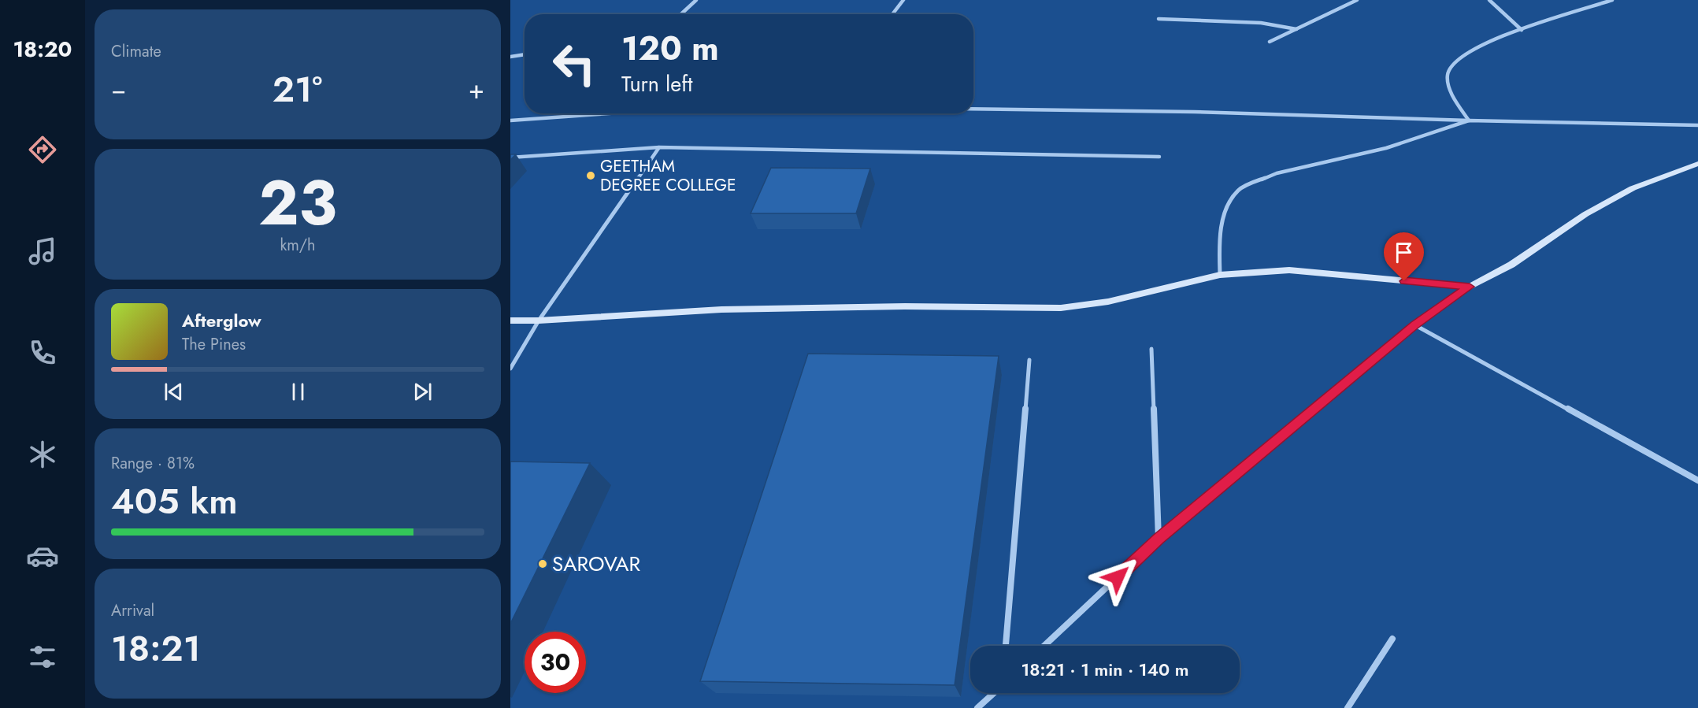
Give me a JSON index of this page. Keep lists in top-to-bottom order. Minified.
{"places":["GEETHAM DEGREE COLLEGE","SAROVAR"],"page":{"tabs":"18:20","tile":["Climate",["23","km/h"],["Range · 81%","405 km"],["Arrival","18:21"]],"turn":["120 m","Turn left"],"heat":["−","21°","+"],"song":["Afterglow","The Pines"],"limit":"30","trip":"18:21 · 1 min · 140 m"}}
